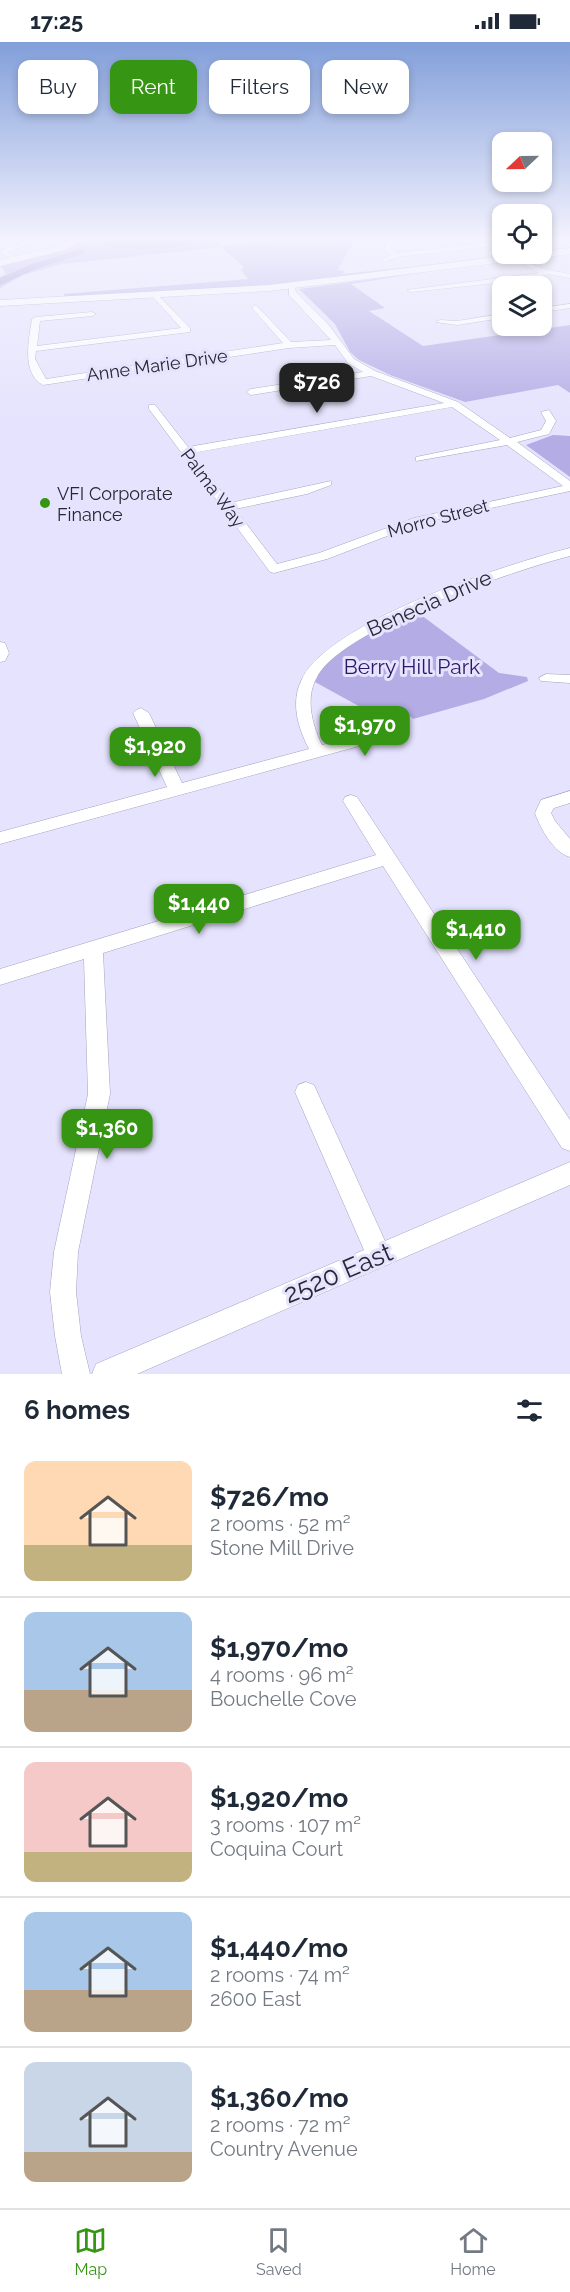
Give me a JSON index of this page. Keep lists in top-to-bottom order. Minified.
{"streets":{"street":["Anne Marie Drive","Palma Way","Morro Street","Benecia Drive","2520 East"]},"crossings":[["Palma Way","Morro Street"]],"parks":["Berry Hill Park"],"places":["VFI Corporate Finance"],"north":"left","page":{"status":"17:25","chip":["Buy","Rent","Filters","New"],"price":["$726","$1,970","$1,920","$1,440","$1,410","$1,360"],"heading":"6 homes","list":[{"name":"$726/mo","note":"2 rooms · 52 m² · Stone Mill Drive"},{"name":"$1,970/mo","note":"4 rooms · 96 m² · Bouchelle Cove"},{"name":"$1,920/mo","note":"3 rooms · 107 m² · Coquina Court"},{"name":"$1,440/mo","note":"2 rooms · 74 m² · 2600 East"},{"name":"$1,360/mo","note":"2 rooms · 72 m² · Country Avenue"}],"tabs":["Map","Saved","Home"]}}
